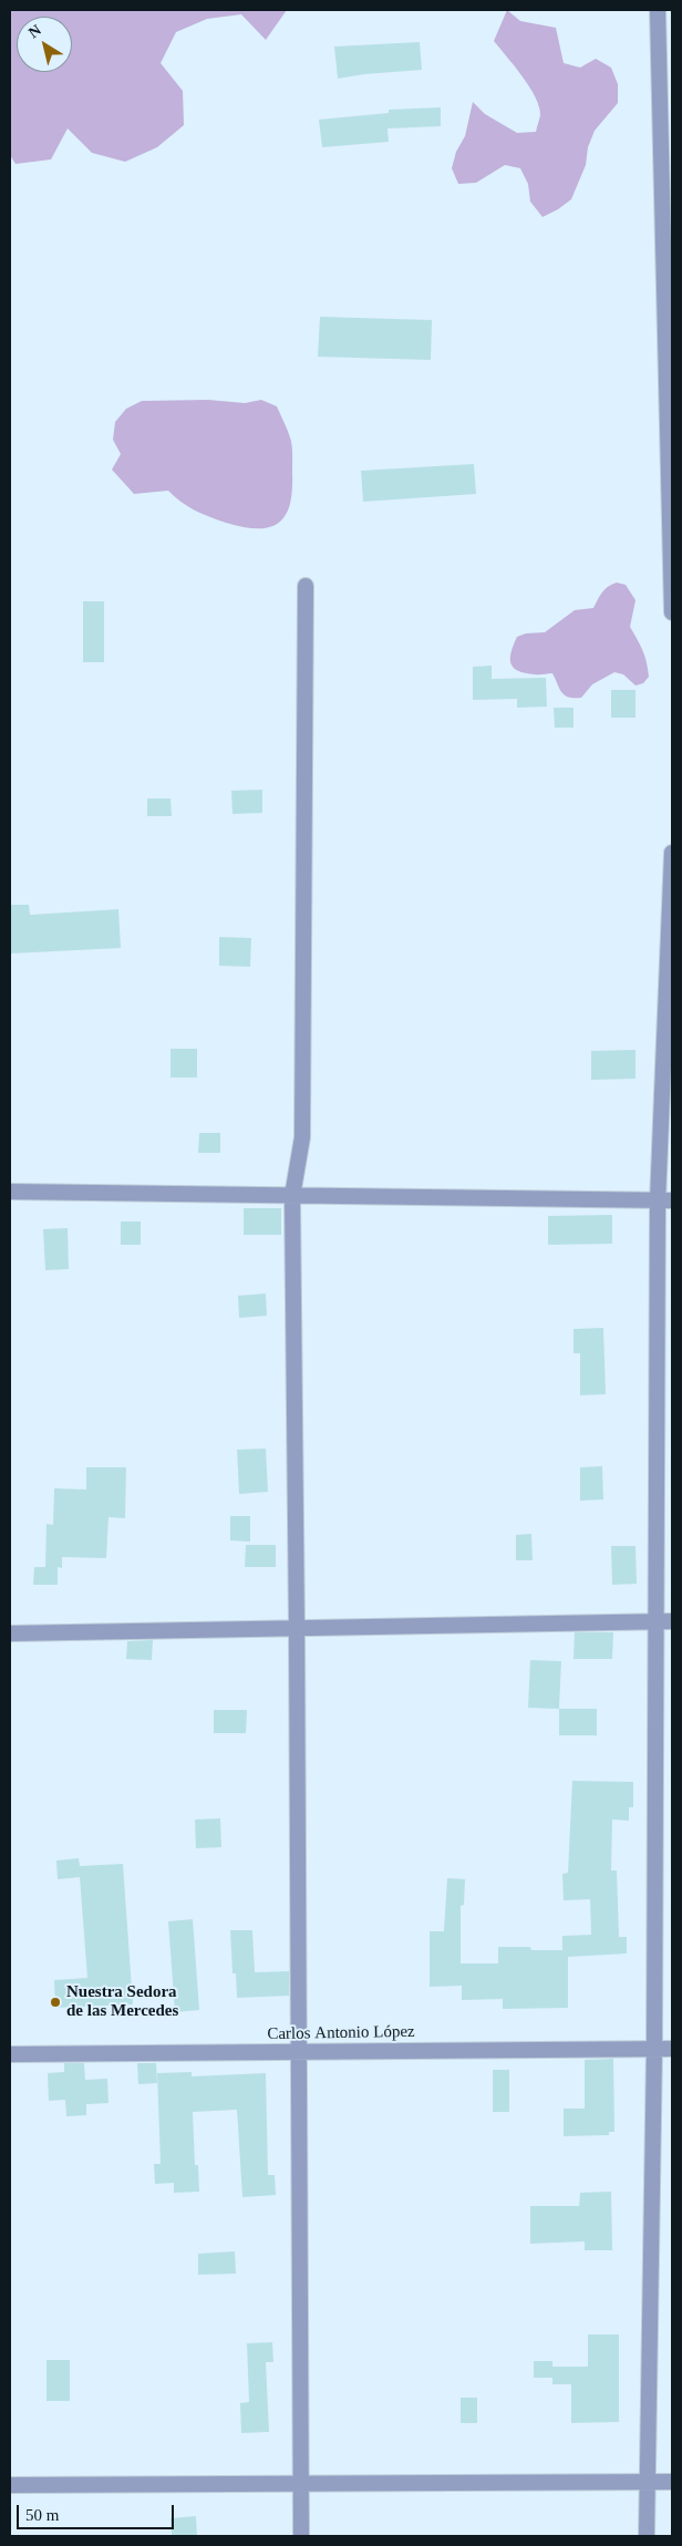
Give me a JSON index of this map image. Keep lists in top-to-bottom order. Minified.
{"streets":{"street":["Carlos Antonio López"]},"places":["Nuestra Sedora de las Mercedes"],"scale_bar":"50 m","north":"top left"}
